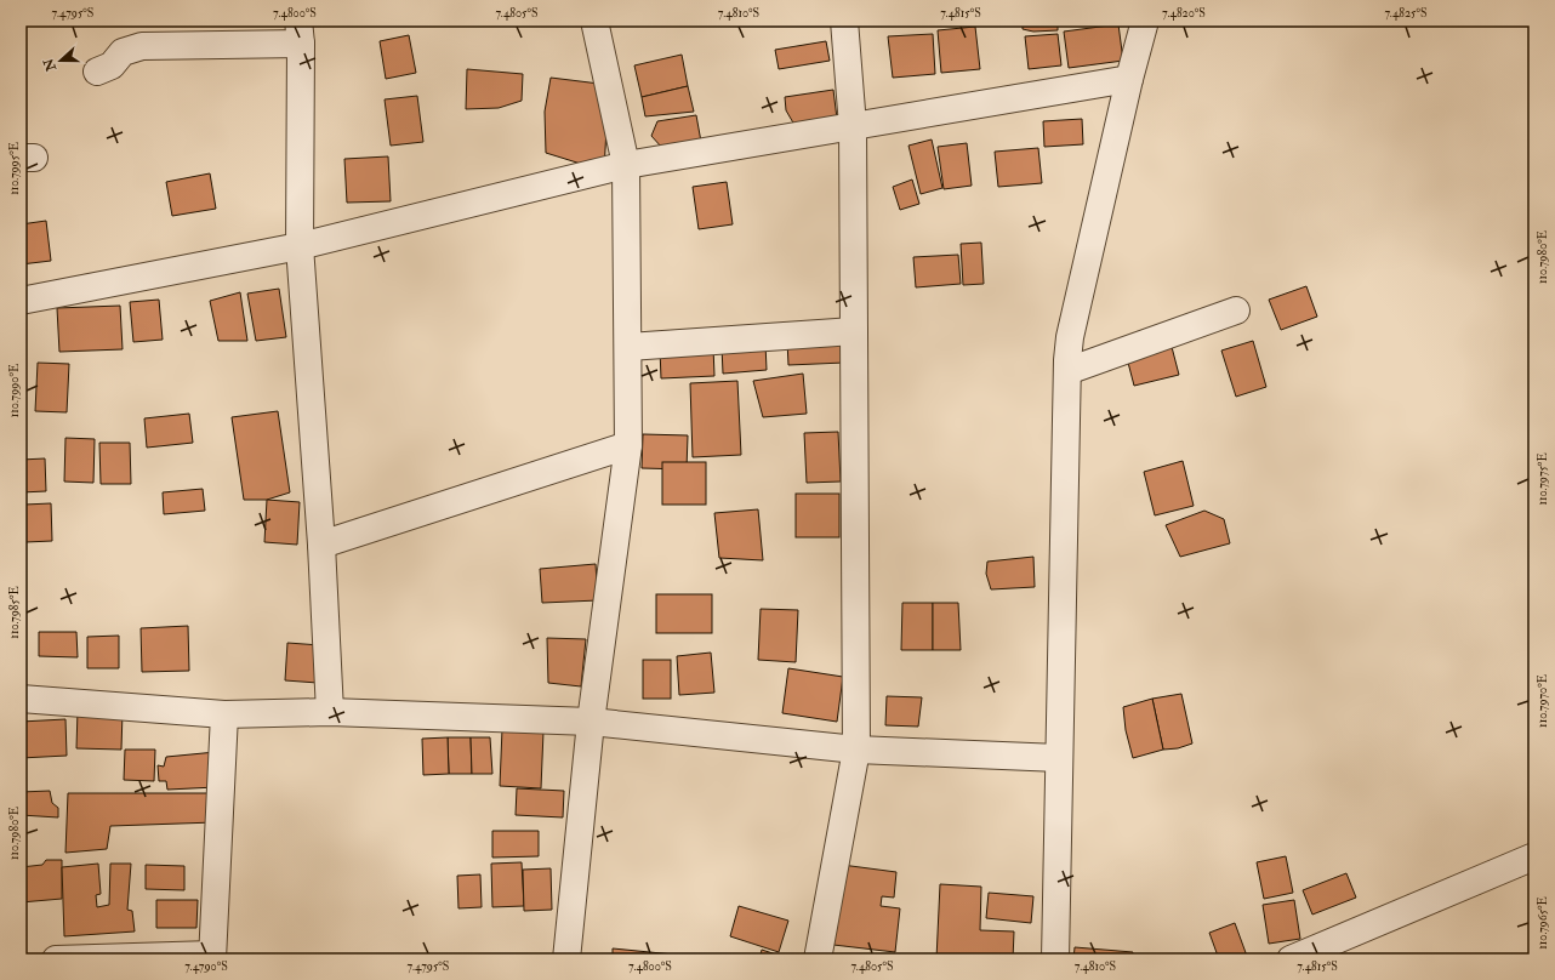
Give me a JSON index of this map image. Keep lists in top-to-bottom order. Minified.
{"north":"left","coordinates":["7.4795°S","7.4800°S","7.4805°S","7.4810°S","7.4815°S","7.4820°S","7.4825°S","110.7995°E","110.7980°E","110.7990°E","110.7975°E","110.7985°E","110.7970°E","110.7965°E","7.4790°S"]}
